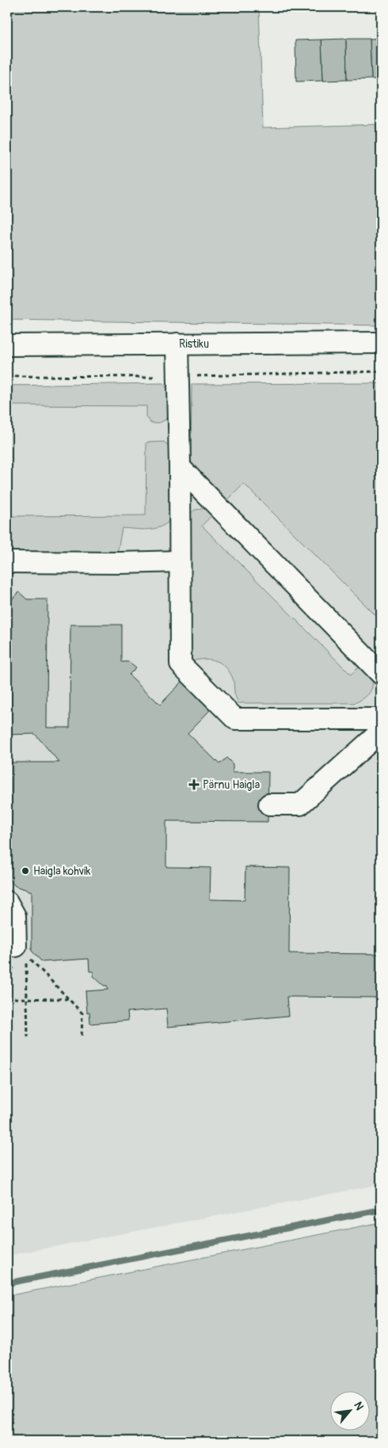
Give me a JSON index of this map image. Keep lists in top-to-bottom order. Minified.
{"streets":{"street":["Ristiku"]},"places":{"health":["Pärnu Haigla"],"other":["Haigla kohvik"]},"north":"top right"}
